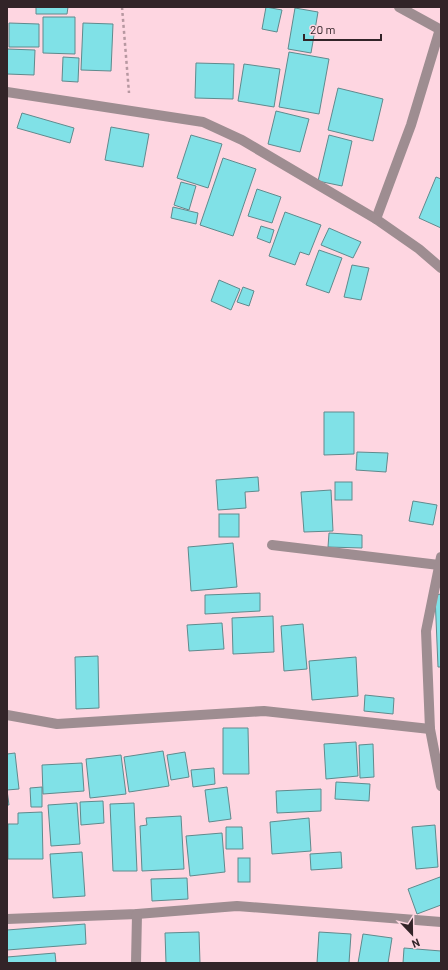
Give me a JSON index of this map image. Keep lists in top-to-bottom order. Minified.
{"scale_bar":"20 m","north":"bottom"}
